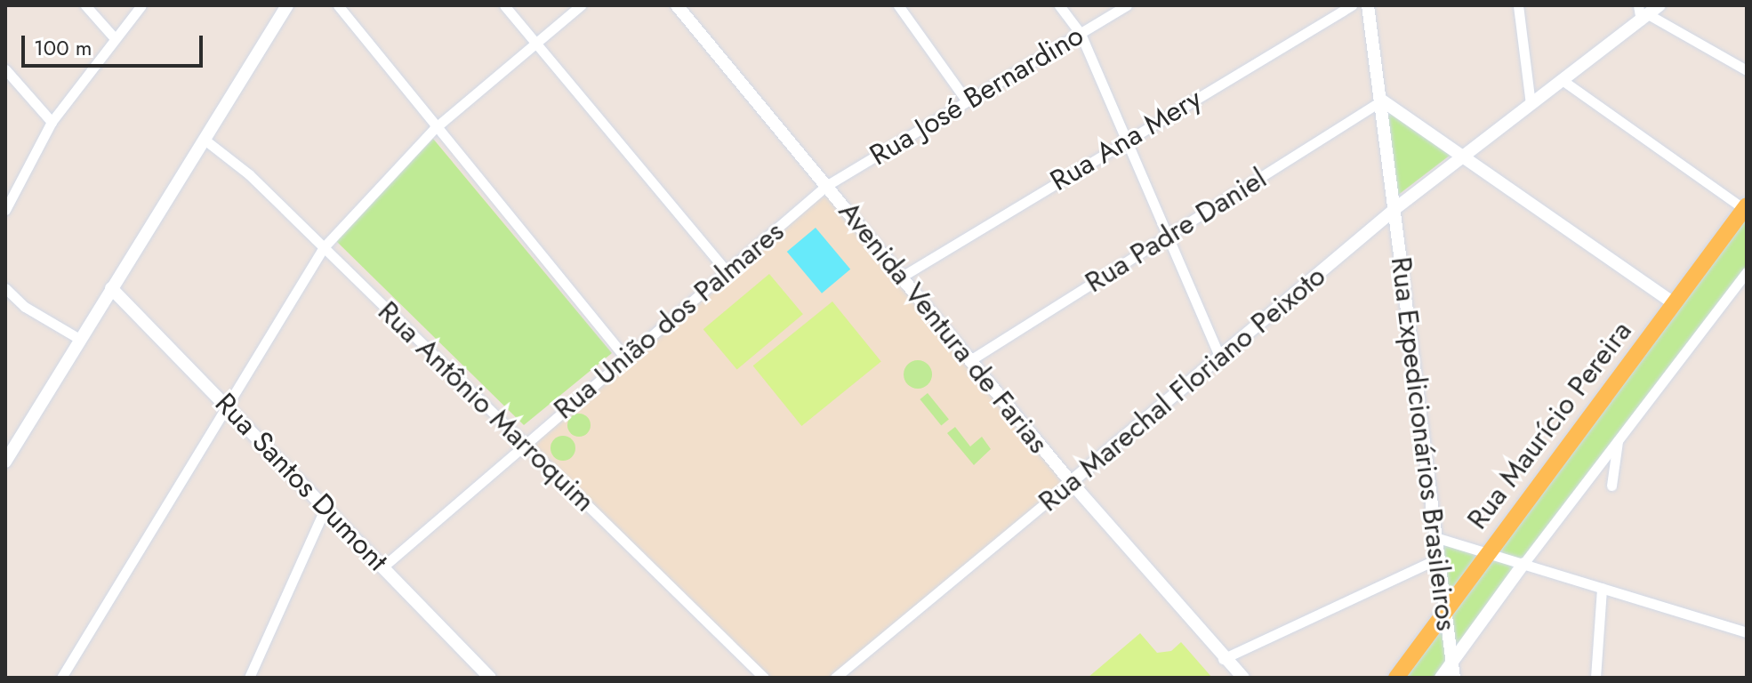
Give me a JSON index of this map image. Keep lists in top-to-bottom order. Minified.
{"streets":{"main road":["Rua Maurício Pereira"],"street":["Rua José Bernardino","Rua Ana Mery","Rua Padre Daniel","Rua União dos Palmares","Avenida Ventura de Farias","Rua Marechal Floriano Peixoto","Rua Antônio Marroquim","Rua Expedicionários Brasileiros","Rua Santos Dumont"]},"crossings":[["Rua José Bernardino","Rua União dos Palmares"],["Rua José Bernardino","Avenida Ventura de Farias"],["Rua Ana Mery","Avenida Ventura de Farias"],["Rua Padre Daniel","Avenida Ventura de Farias"],["Rua Padre Daniel","Rua Expedicionários Brasileiros"],["Rua União dos Palmares","Avenida Ventura de Farias"],["Rua União dos Palmares","Rua Antônio Marroquim"],["Rua União dos Palmares","Rua Santos Dumont"],["Avenida Ventura de Farias","Rua Marechal Floriano Peixoto"],["Rua Marechal Floriano Peixoto","Rua Expedicionários Brasileiros"],["Rua Maurício Pereira","Rua Expedicionários Brasileiros"]],"scale_bar":"100 m"}
